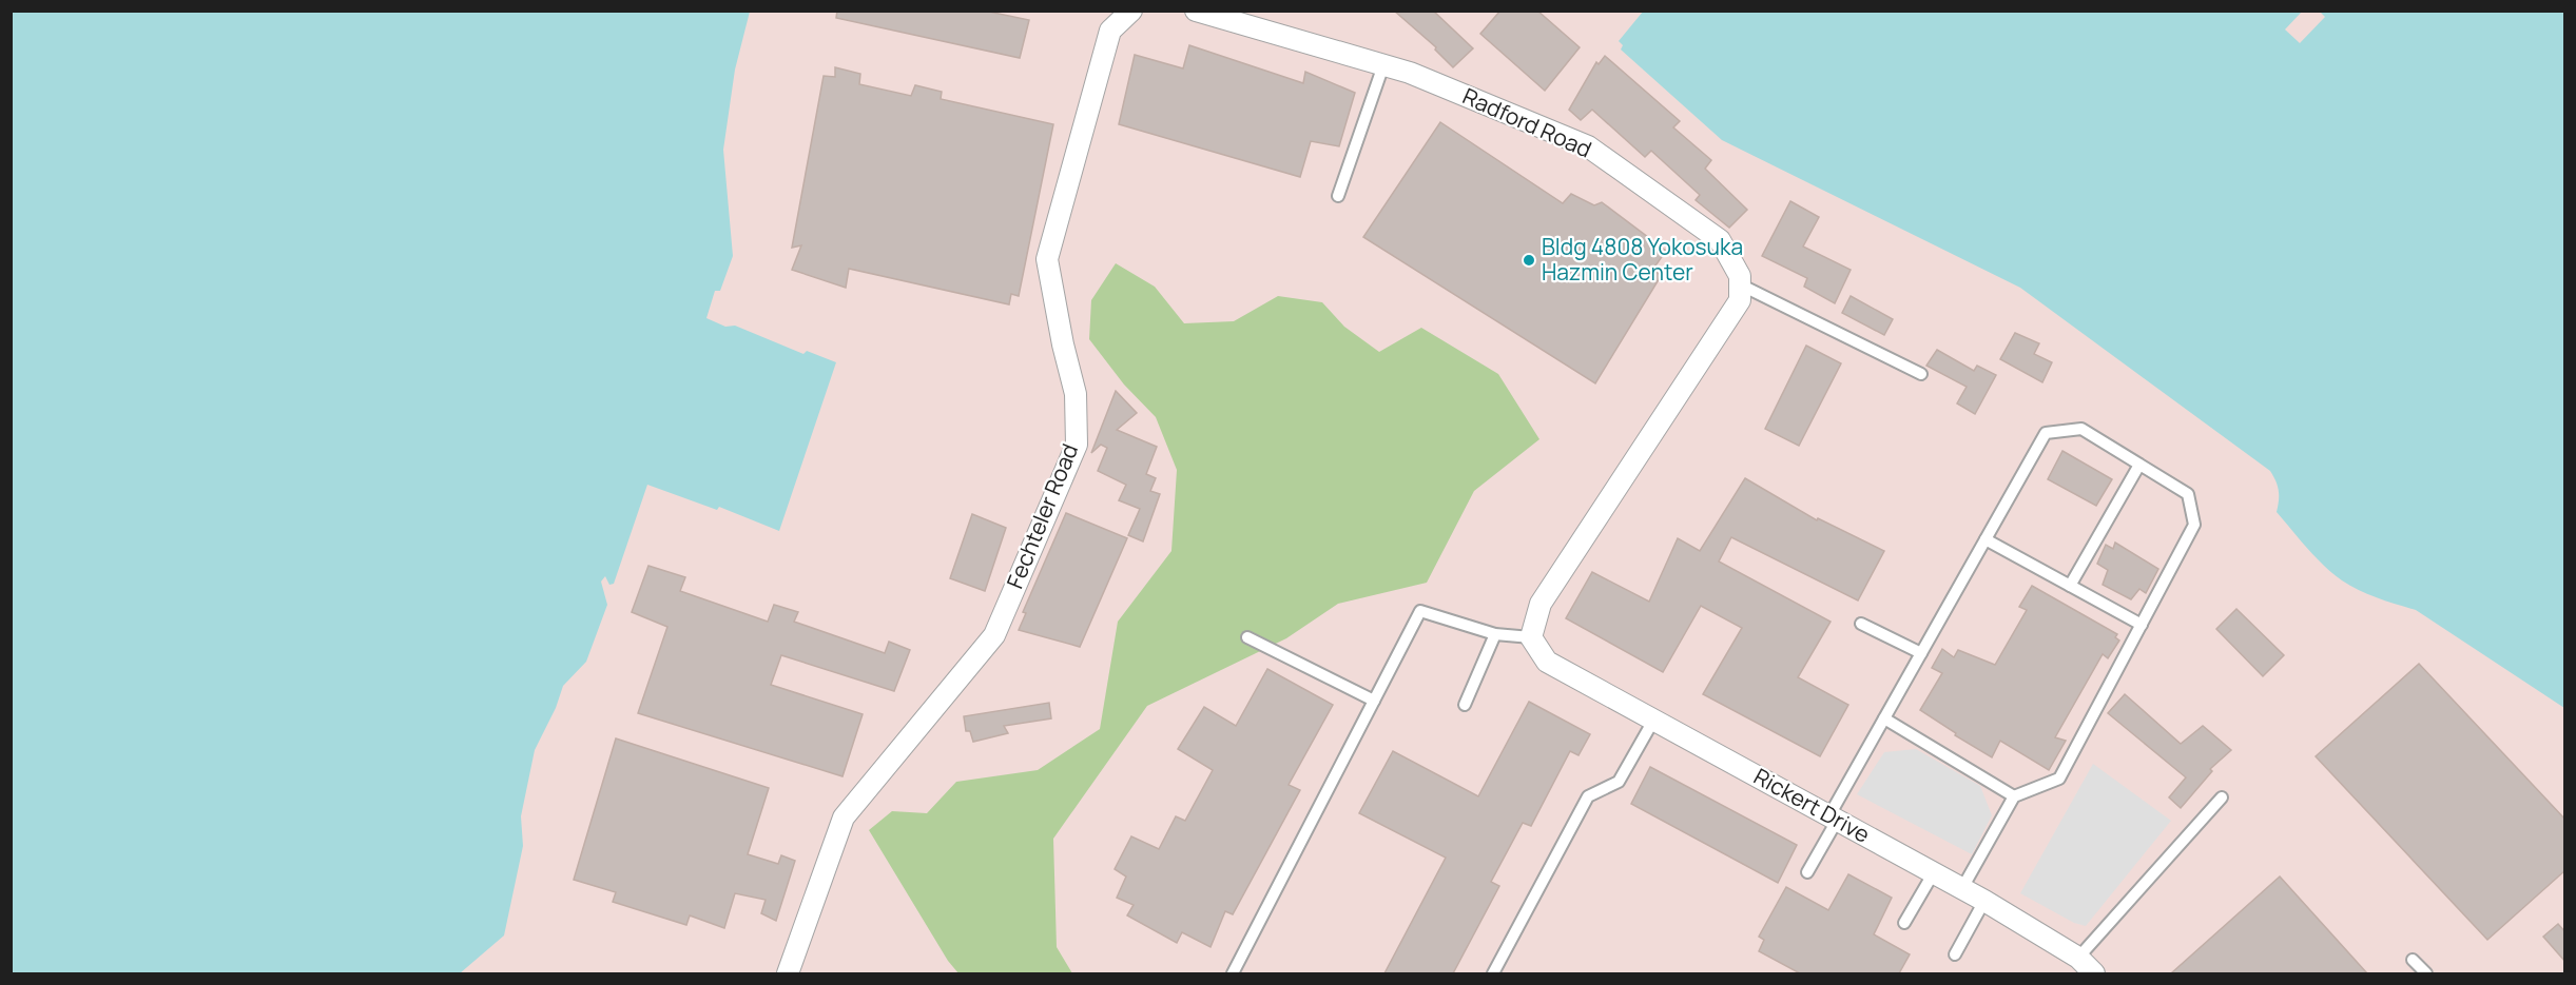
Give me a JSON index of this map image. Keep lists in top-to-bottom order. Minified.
{"streets":{"street":["Radford Road","Fechteler Road","Rickert Drive"]},"places":["Bldg 4808 Yokosuka Hazmin Center"]}
